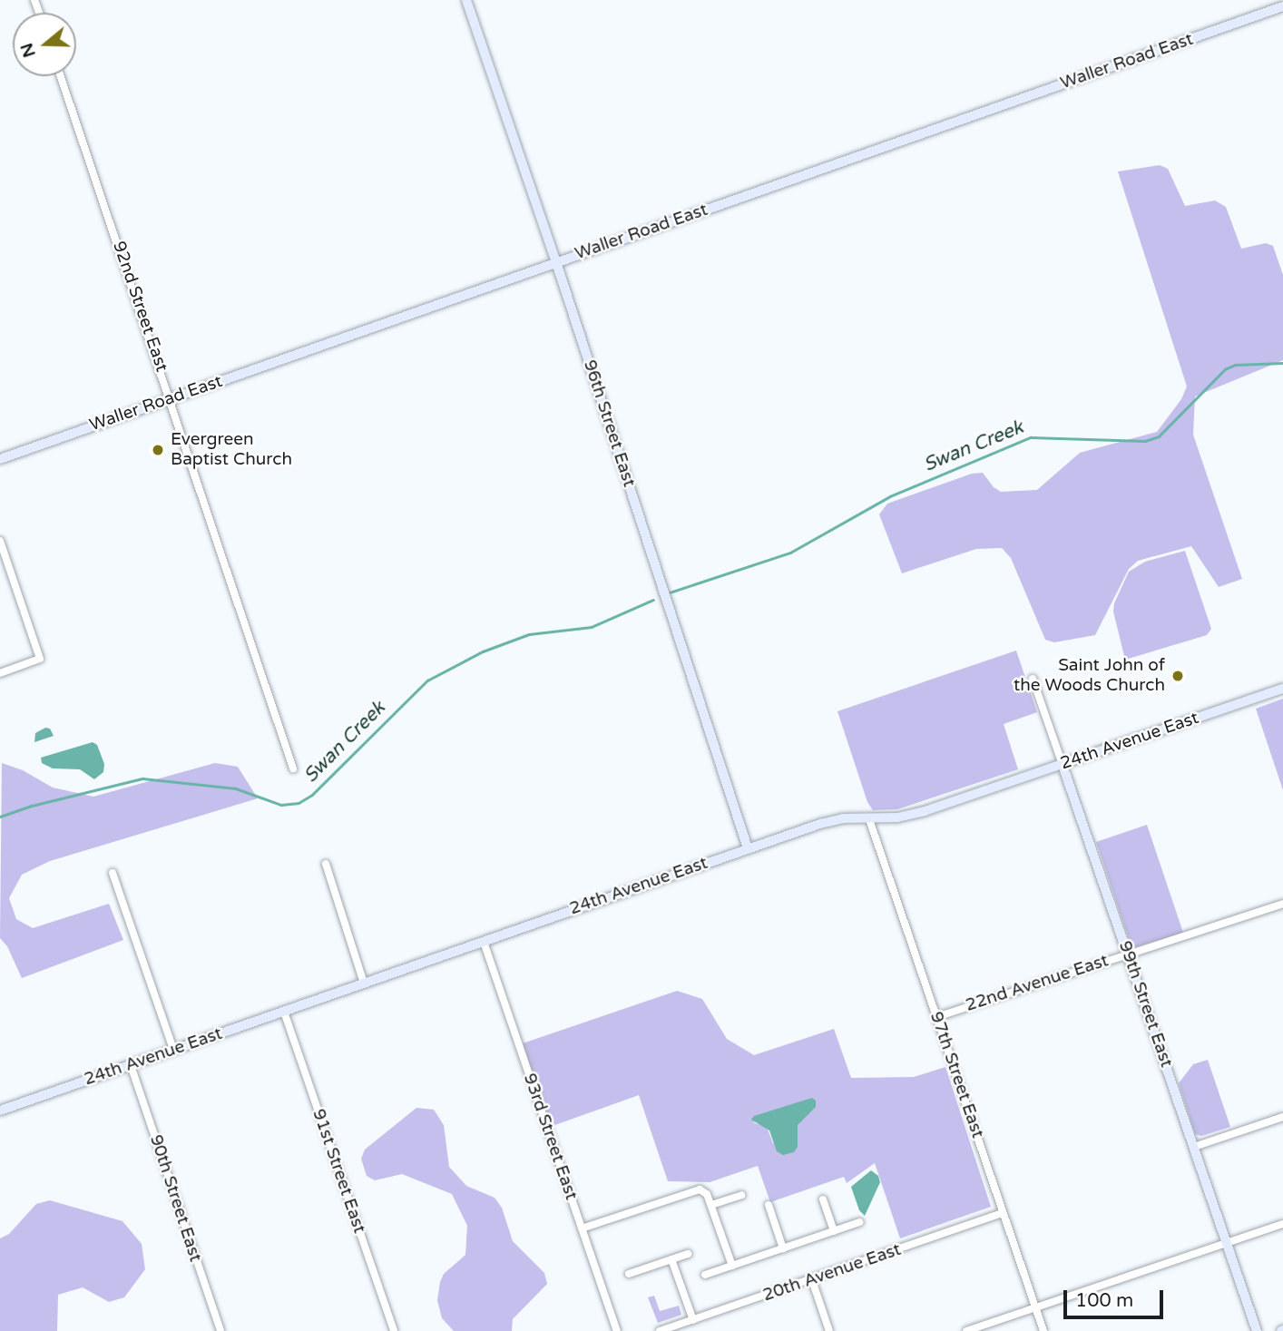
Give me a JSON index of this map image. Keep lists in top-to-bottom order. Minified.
{"streets":{"street":["Waller Road East","92nd Street East","96th Street East","24th Avenue East","22nd Avenue East","99th Street East","97th Street East","93rd Street East","91st Street East","90th Street East","20th Avenue East"]},"crossings":[["Waller Road East","92nd Street East"],["Waller Road East","96th Street East"],["96th Street East","24th Avenue East"],["24th Avenue East","99th Street East"],["24th Avenue East","97th Street East"],["24th Avenue East","93rd Street East"],["24th Avenue East","91st Street East"],["24th Avenue East","90th Street East"],["22nd Avenue East","99th Street East"],["22nd Avenue East","97th Street East"],["97th Street East","20th Avenue East"]],"water":["Swan Creek"],"places":["Evergreen Baptist Church","Saint John of the Woods Church"],"scale_bar":"100 m","north":"left"}
